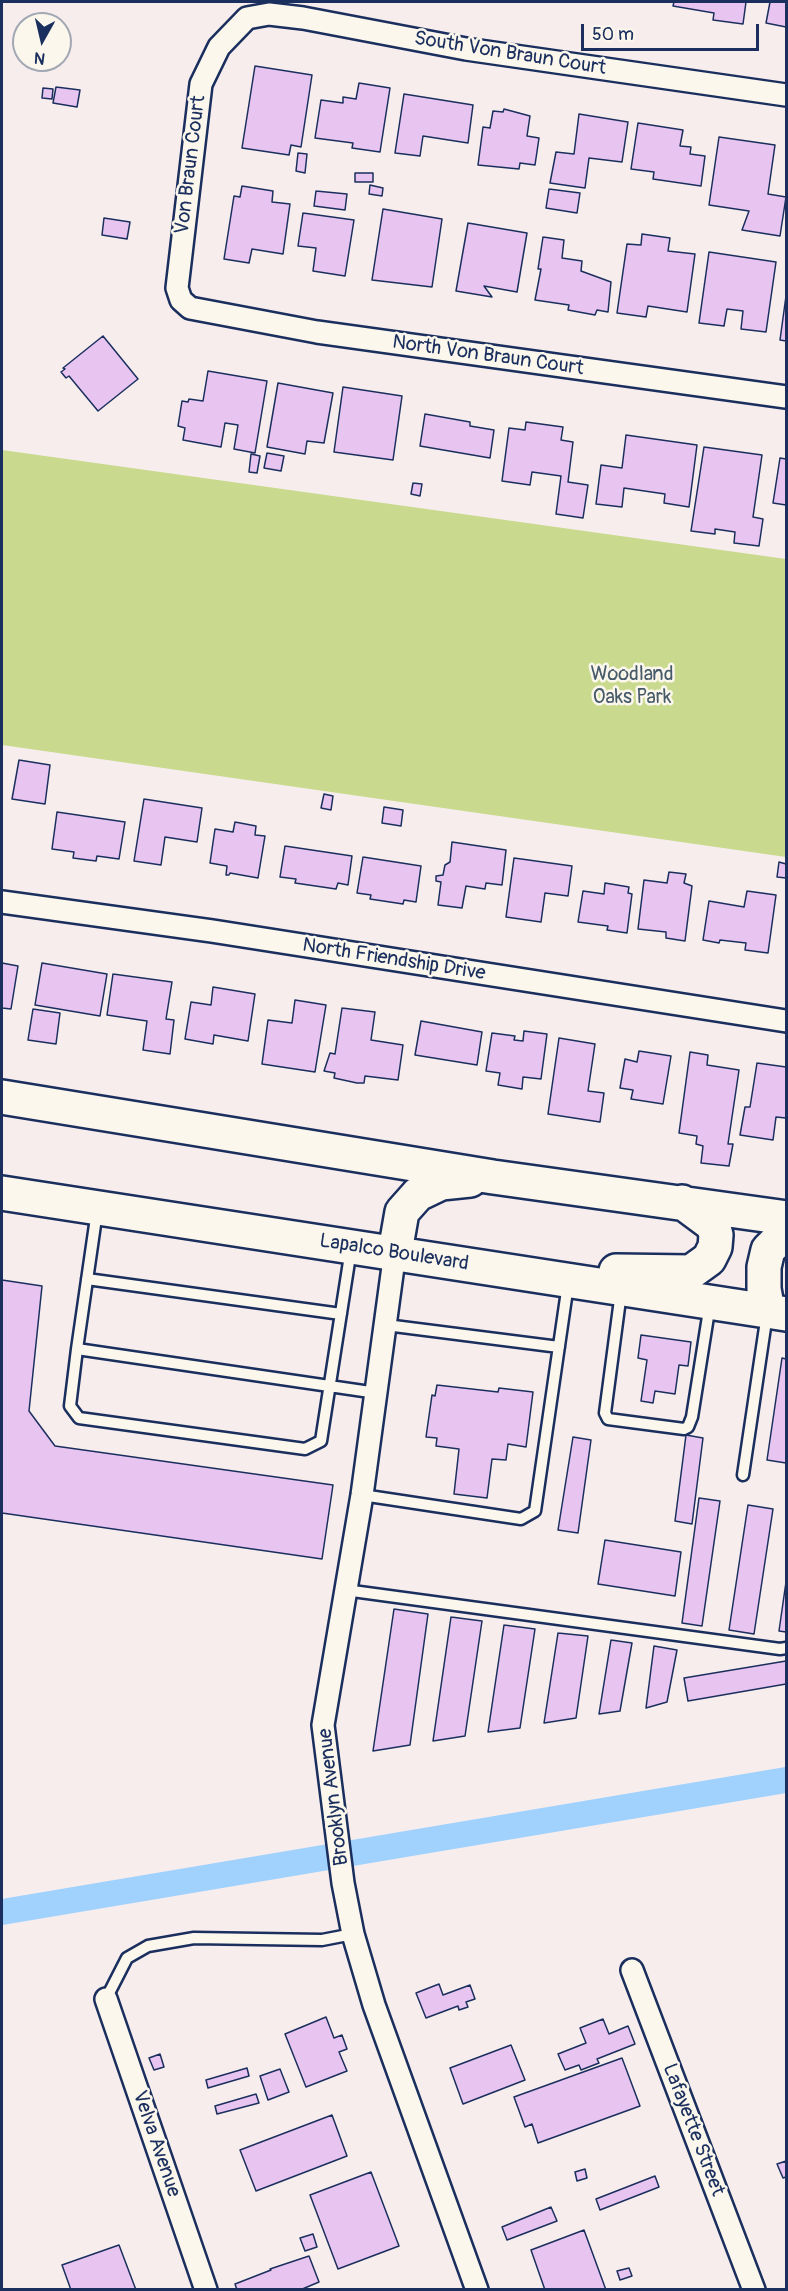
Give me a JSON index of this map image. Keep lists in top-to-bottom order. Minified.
{"streets":{"main road":["Lapalco Boulevard"],"street":["South Von Braun Court","Von Braun Court","North Von Braun Court","North Friendship Drive","Brooklyn Avenue","Lafayette Street","Velva Avenue"]},"crossings":[["South Von Braun Court","Von Braun Court"],["Von Braun Court","North Von Braun Court"],["Lapalco Boulevard","Brooklyn Avenue"]],"parks":["Woodland Oaks Park"],"scale_bar":"50 m","north":"bottom"}
